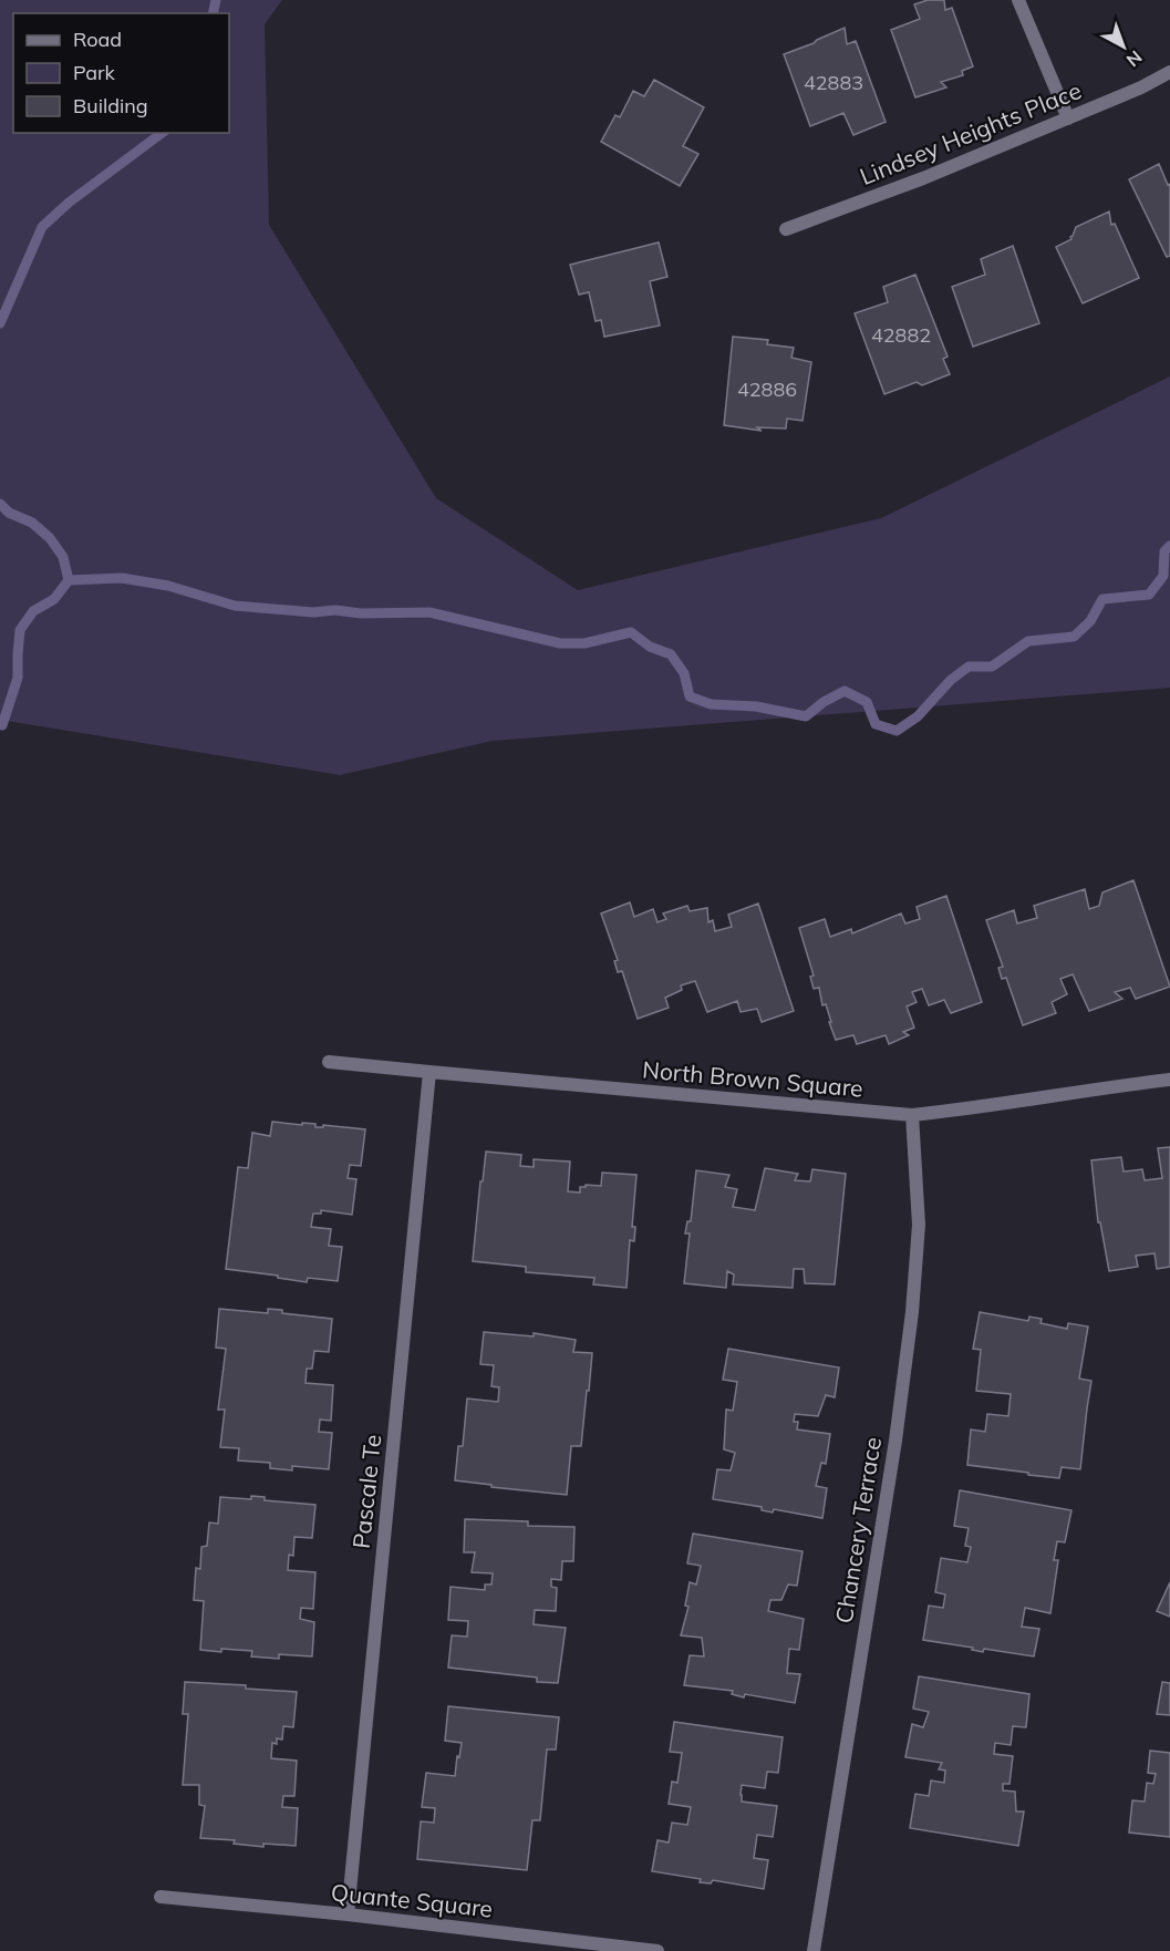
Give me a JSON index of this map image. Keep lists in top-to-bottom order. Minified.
{"streets":{"street":["Lindsey Heights Place","North Brown Square","Pascale Te","Chancery Terrace","Quante Square"]},"crossings":[["North Brown Square","Pascale Te"],["North Brown Square","Chancery Terrace"],["Pascale Te","Quante Square"]],"house_numbers":["42883","42882","42886"],"legend":["Road","Park","Building"],"north":"bottom right"}
